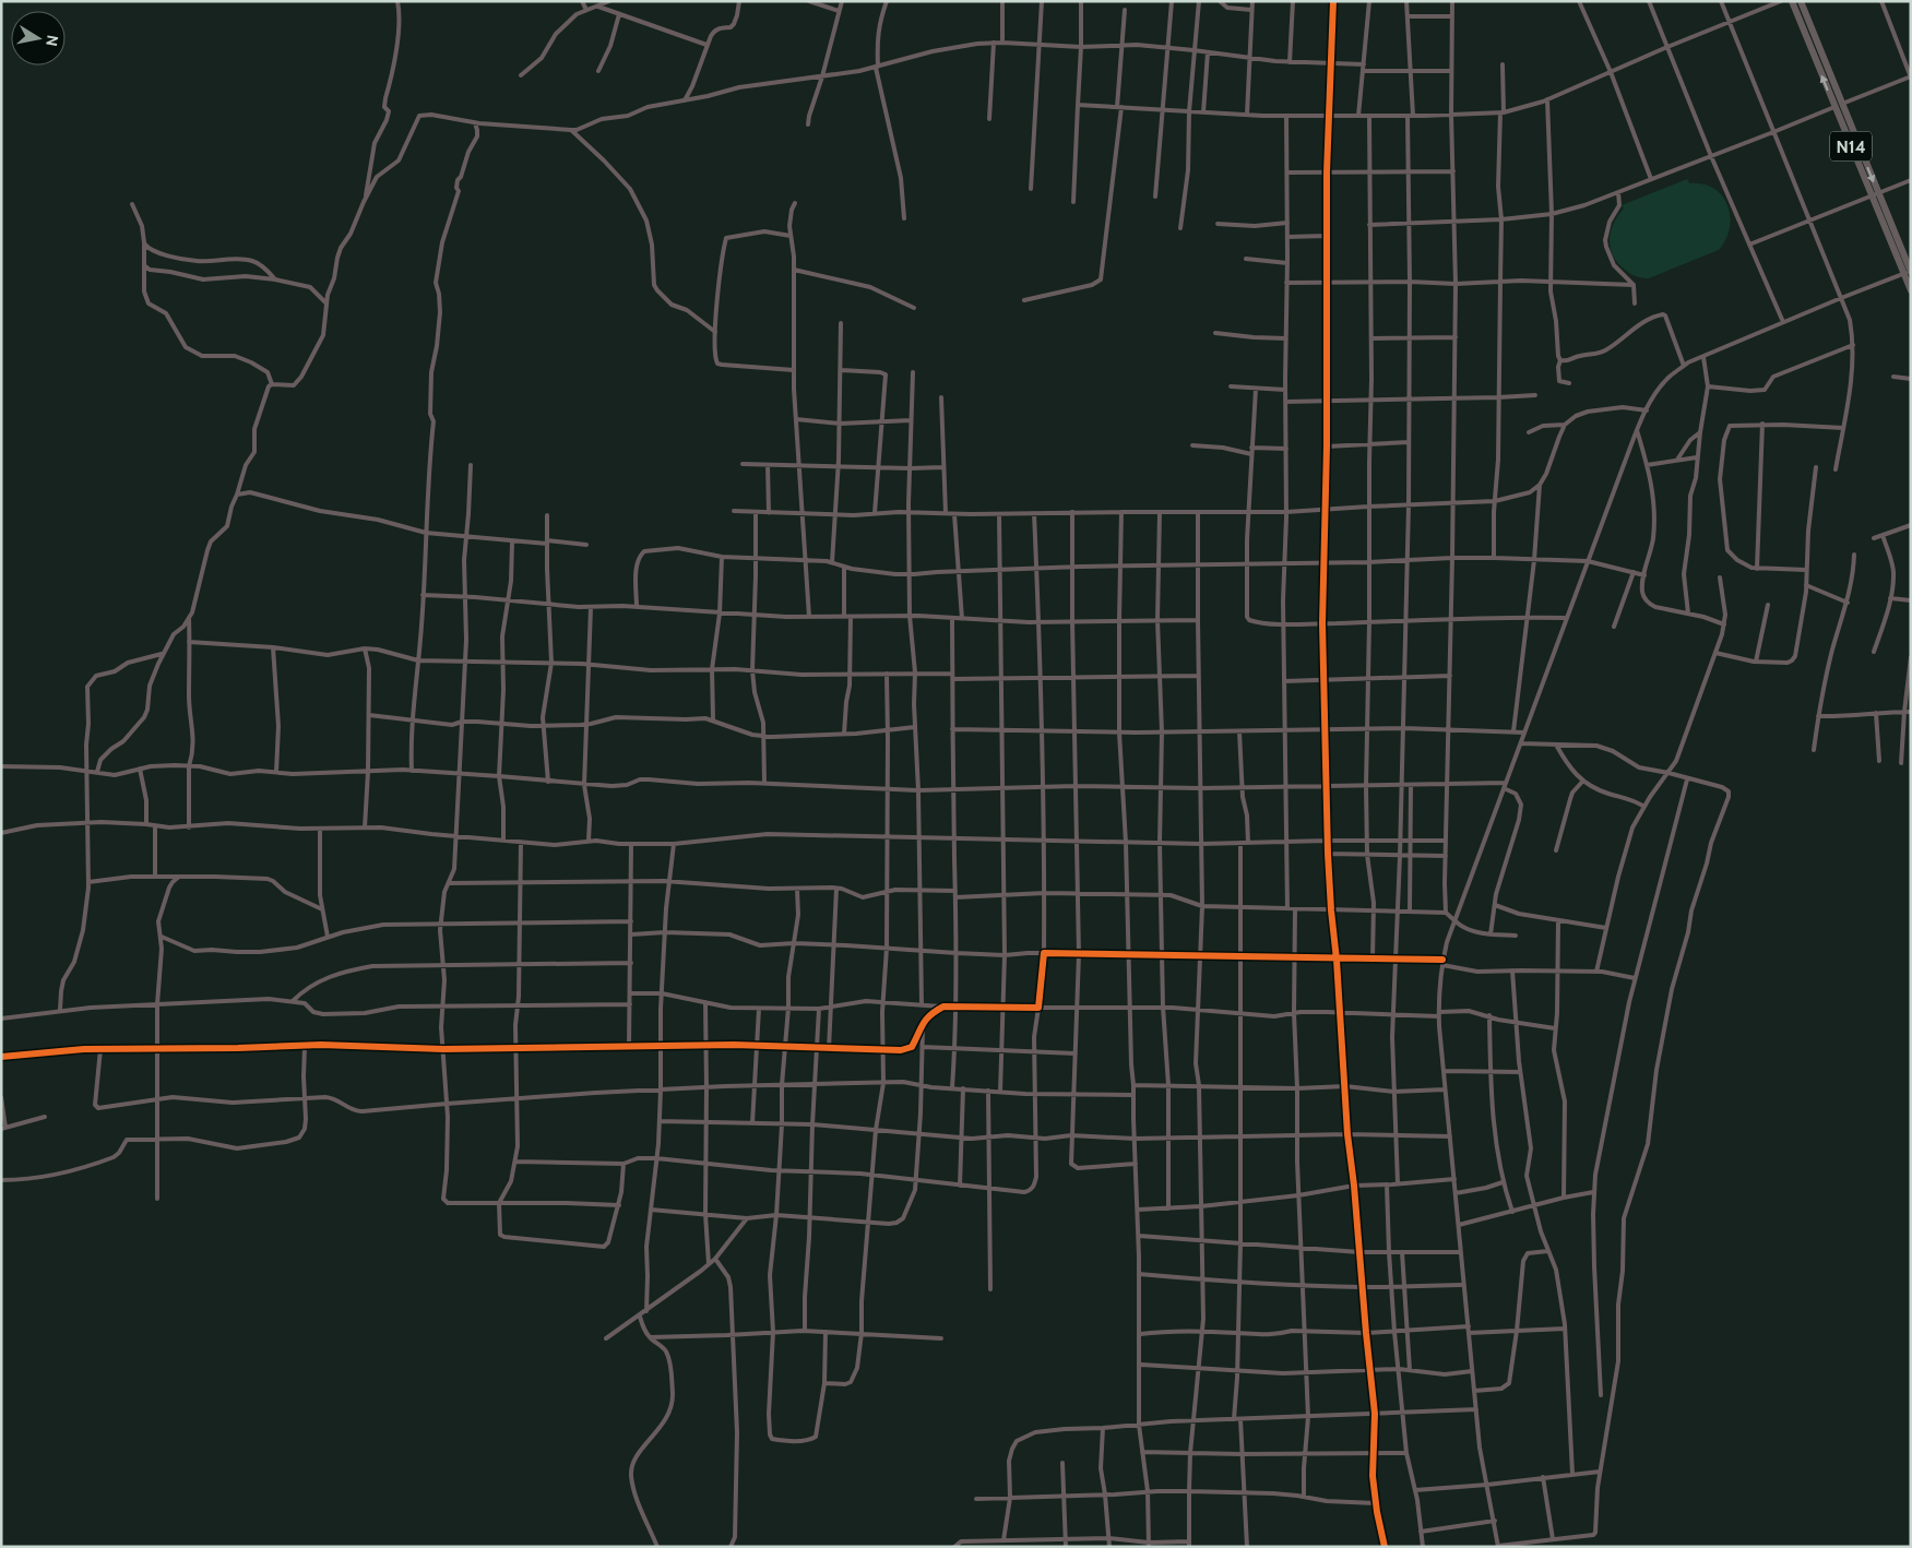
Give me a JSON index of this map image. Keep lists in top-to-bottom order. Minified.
{"streets":{"main road":["N14"]},"north":"right"}
